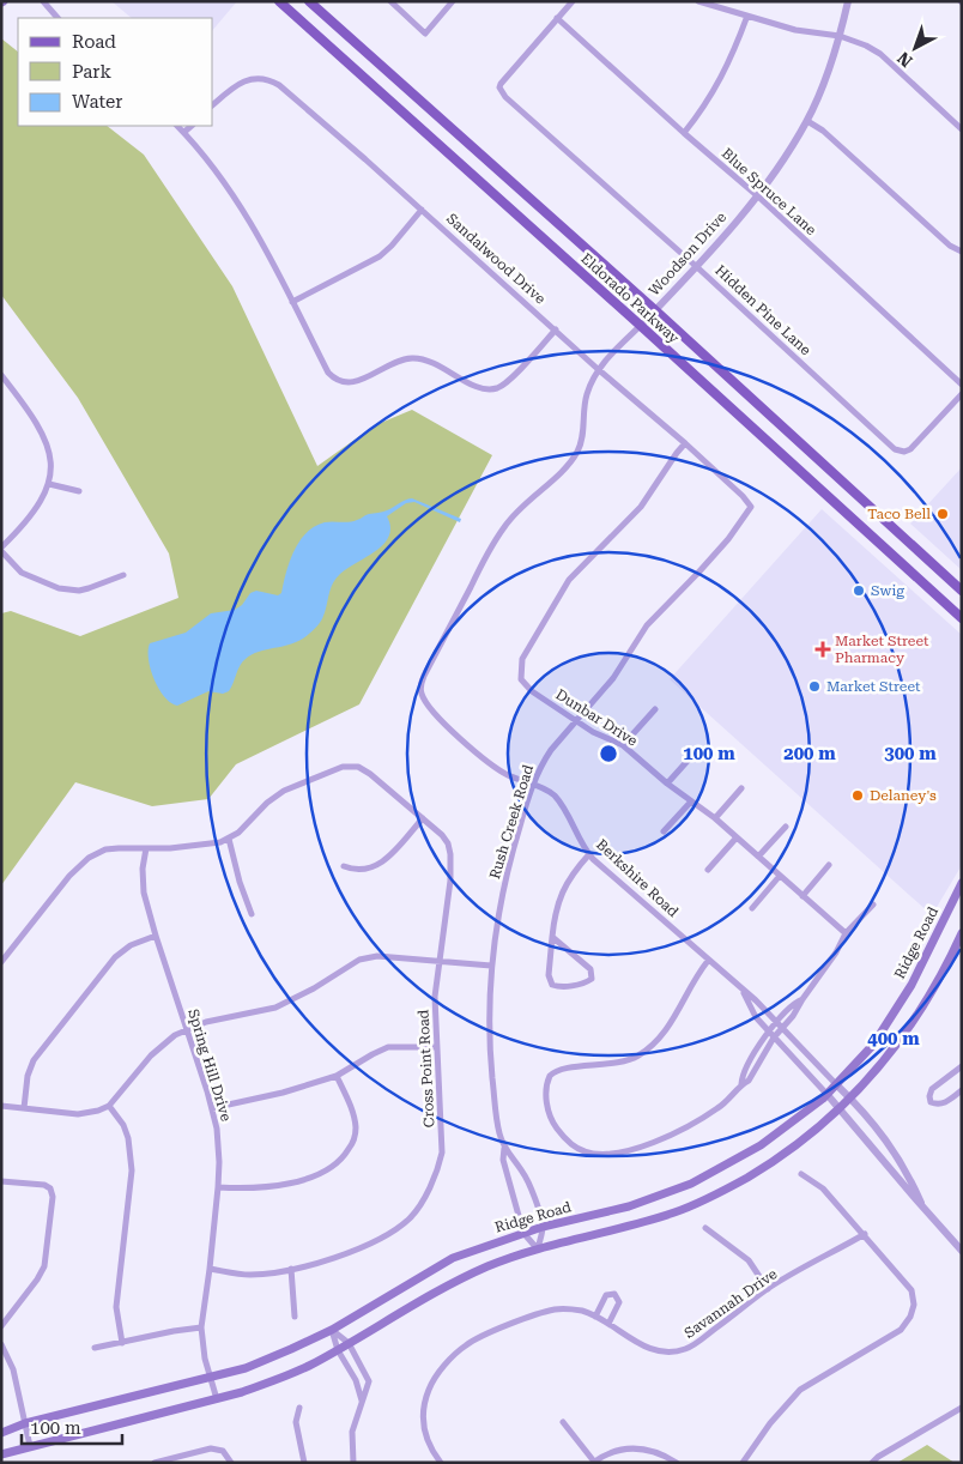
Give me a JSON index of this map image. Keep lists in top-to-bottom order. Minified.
{"streets":{"main road":["Eldorado Parkway","Ridge Road"],"street":["Blue Spruce Lane","Woodson Drive","Sandalwood Drive","Hidden Pine Lane","Dunbar Drive","Rush Creek Road","Berkshire Road","Spring Hill Drive","Cross Point Road","Savannah Drive"]},"crossings":[["Blue Spruce Lane","Woodson Drive"],["Blue Spruce Lane","Hidden Pine Lane"],["Woodson Drive","Sandalwood Drive"],["Woodson Drive","Eldorado Parkway"],["Woodson Drive","Hidden Pine Lane"],["Woodson Drive","Berkshire Road"],["Sandalwood Drive","Dunbar Drive"],["Sandalwood Drive","Rush Creek Road"],["Dunbar Drive","Rush Creek Road"],["Rush Creek Road","Berkshire Road"],["Rush Creek Road","Ridge Road"],["Berkshire Road","Ridge Road"],["Ridge Road","Spring Hill Drive"],["Spring Hill Drive","Cross Point Road"]],"places":{"other":["Taco Bell","Swig","Market Street","Delaney's"],"health":["Market Street Pharmacy"]},"legend":["Road","Park","Water"],"scale_bar":"100 m","north":"bottom left","rings":["100 m","200 m","300 m","400 m"]}
